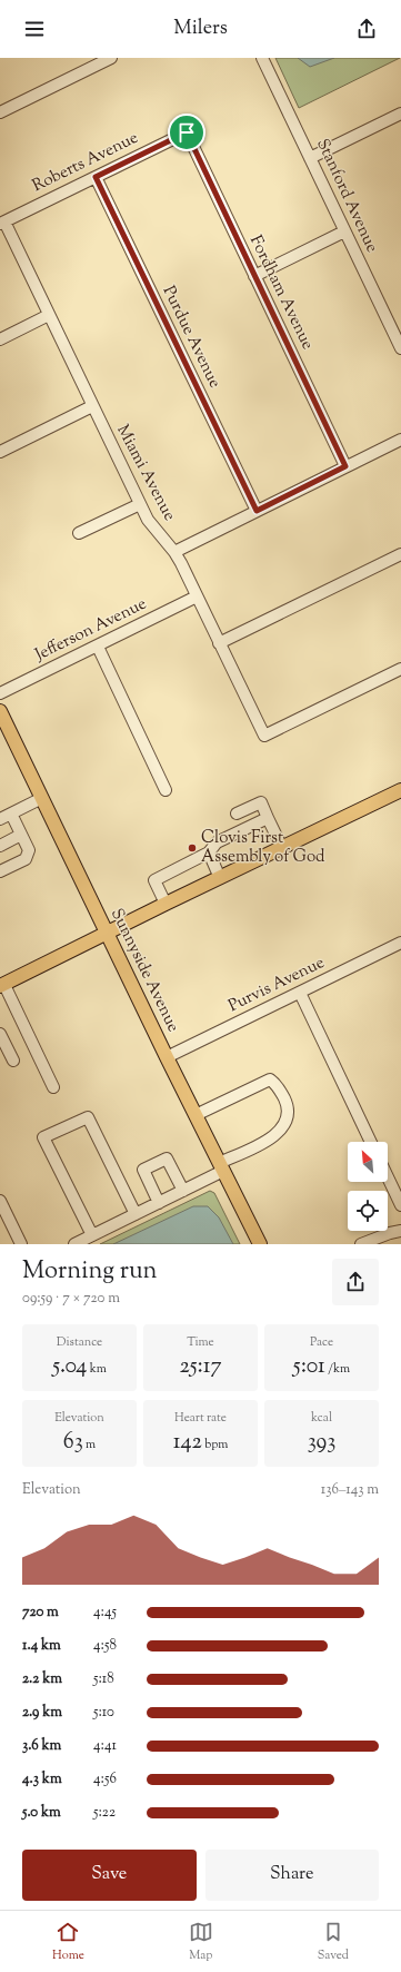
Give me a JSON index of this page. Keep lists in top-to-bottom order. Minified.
{"streets":{"main road":["Sunnyside Avenue"],"street":["Roberts Avenue","Stanford Avenue","Fordham Avenue","Purdue Avenue","Miami Avenue","Jefferson Avenue","Purvis Avenue"]},"crossings":[["Roberts Avenue","Fordham Avenue"],["Roberts Avenue","Purdue Avenue"],["Roberts Avenue","Miami Avenue"],["Miami Avenue","Jefferson Avenue"],["Sunnyside Avenue","Purvis Avenue"]],"places":["Clovis First Assembly of God"],"north":"top left","page":{"header":"Milers","heading":["Morning run","09:59 · 7 × 720 m"],"stats":[["Distance","5.04 km"],["Time","25:17"],["Pace","5:01 /km"],["Elevation","63 m"],["Heart rate","142 bpm"],["kcal","393"]],"chart":["Elevation","136–143 m"],"list":[{"name":"720 m","note":"4:45"},{"name":"1.4 km","note":"4:58"},{"name":"2.2 km","note":"5:18"},{"name":"2.9 km","note":"5:10"},{"name":"3.6 km","note":"4:41"},{"name":"4.3 km","note":"4:56"},{"name":"5.0 km","note":"5:22"}],"buttons":["Save","Share"],"tabs":["Home","Map","Saved"]}}
